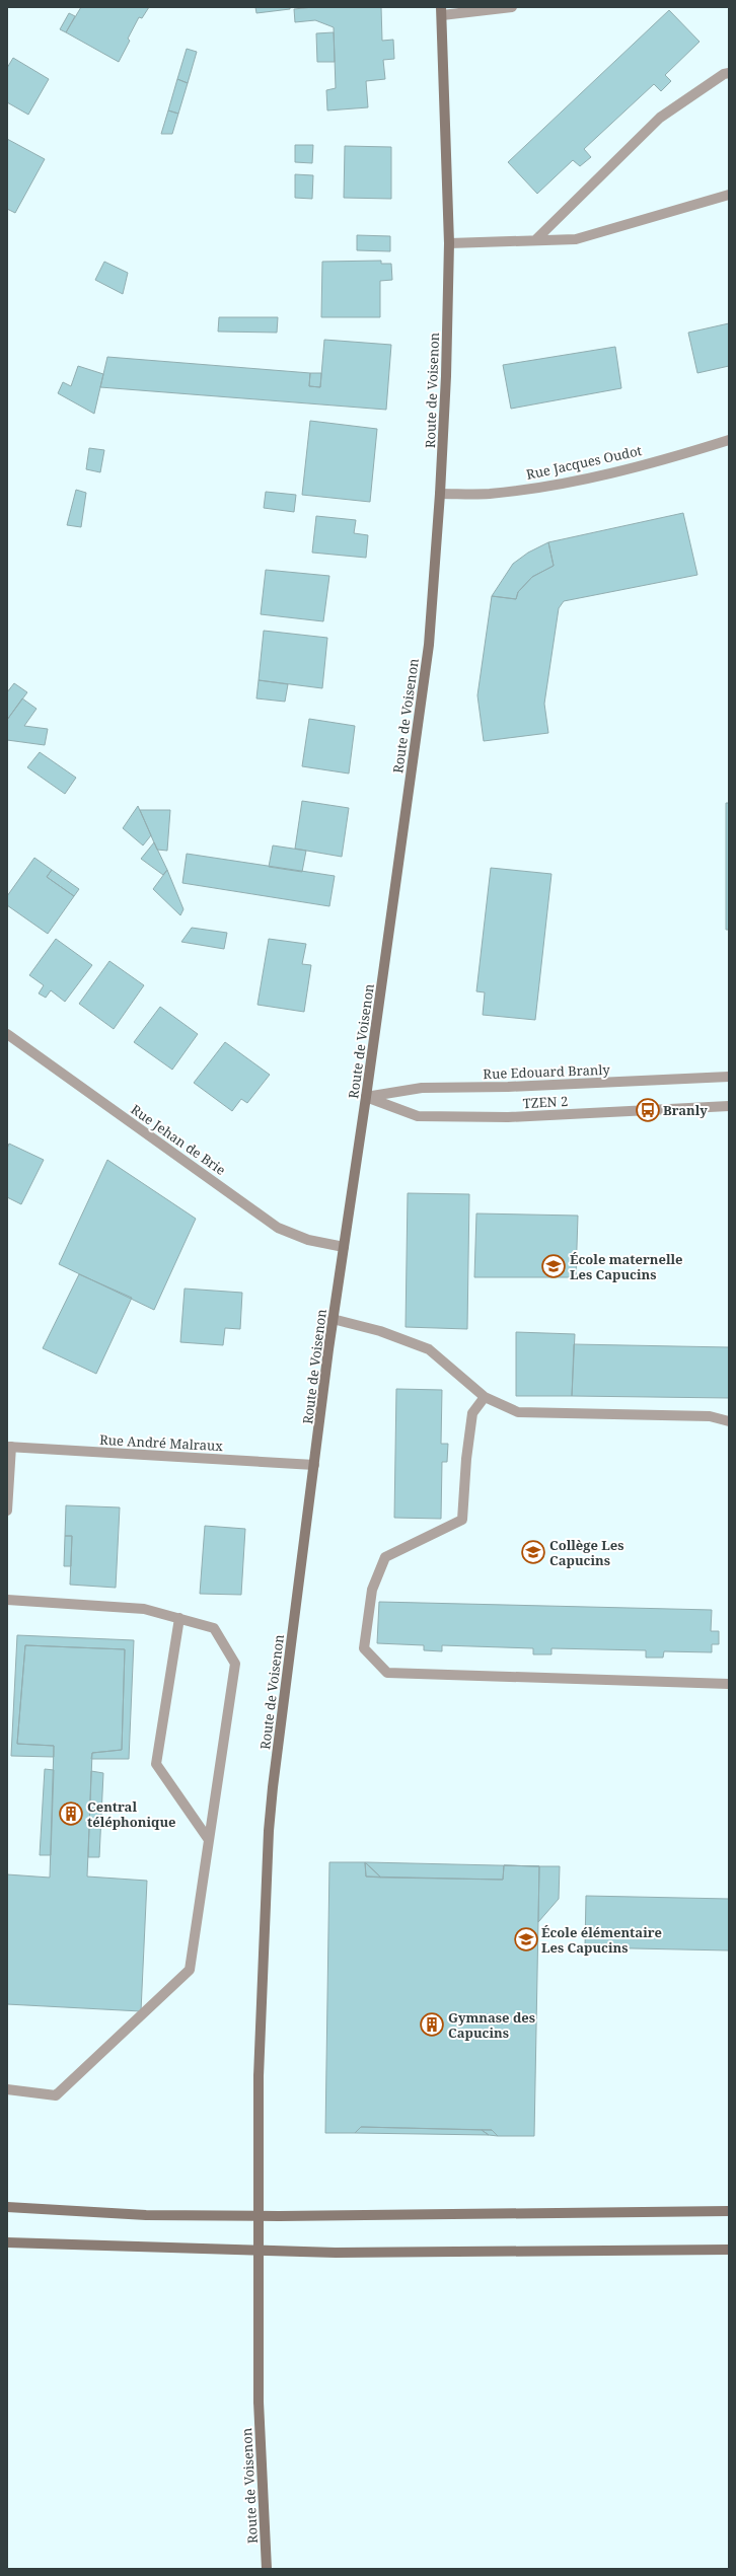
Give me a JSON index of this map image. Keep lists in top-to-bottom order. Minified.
{"streets":{"street":["Route de Voisenon","Rue Jacques Oudot","Rue Edouard Branly","TZEN 2","Rue Jehan de Brie","Rue André Malraux"]},"crossings":[["Route de Voisenon","Rue Jacques Oudot"],["Route de Voisenon","Rue Edouard Branly"],["Route de Voisenon","TZEN 2"],["Route de Voisenon","Rue Jehan de Brie"],["Route de Voisenon","Rue André Malraux"],["Rue Edouard Branly","TZEN 2"]],"places":{"bus stop":["Branly"],"school or university":["École maternelle Les Capucins","Collège Les Capucins","École élémentaire Les Capucins"],"building":["Central téléphonique","Gymnase des Capucins"]}}
